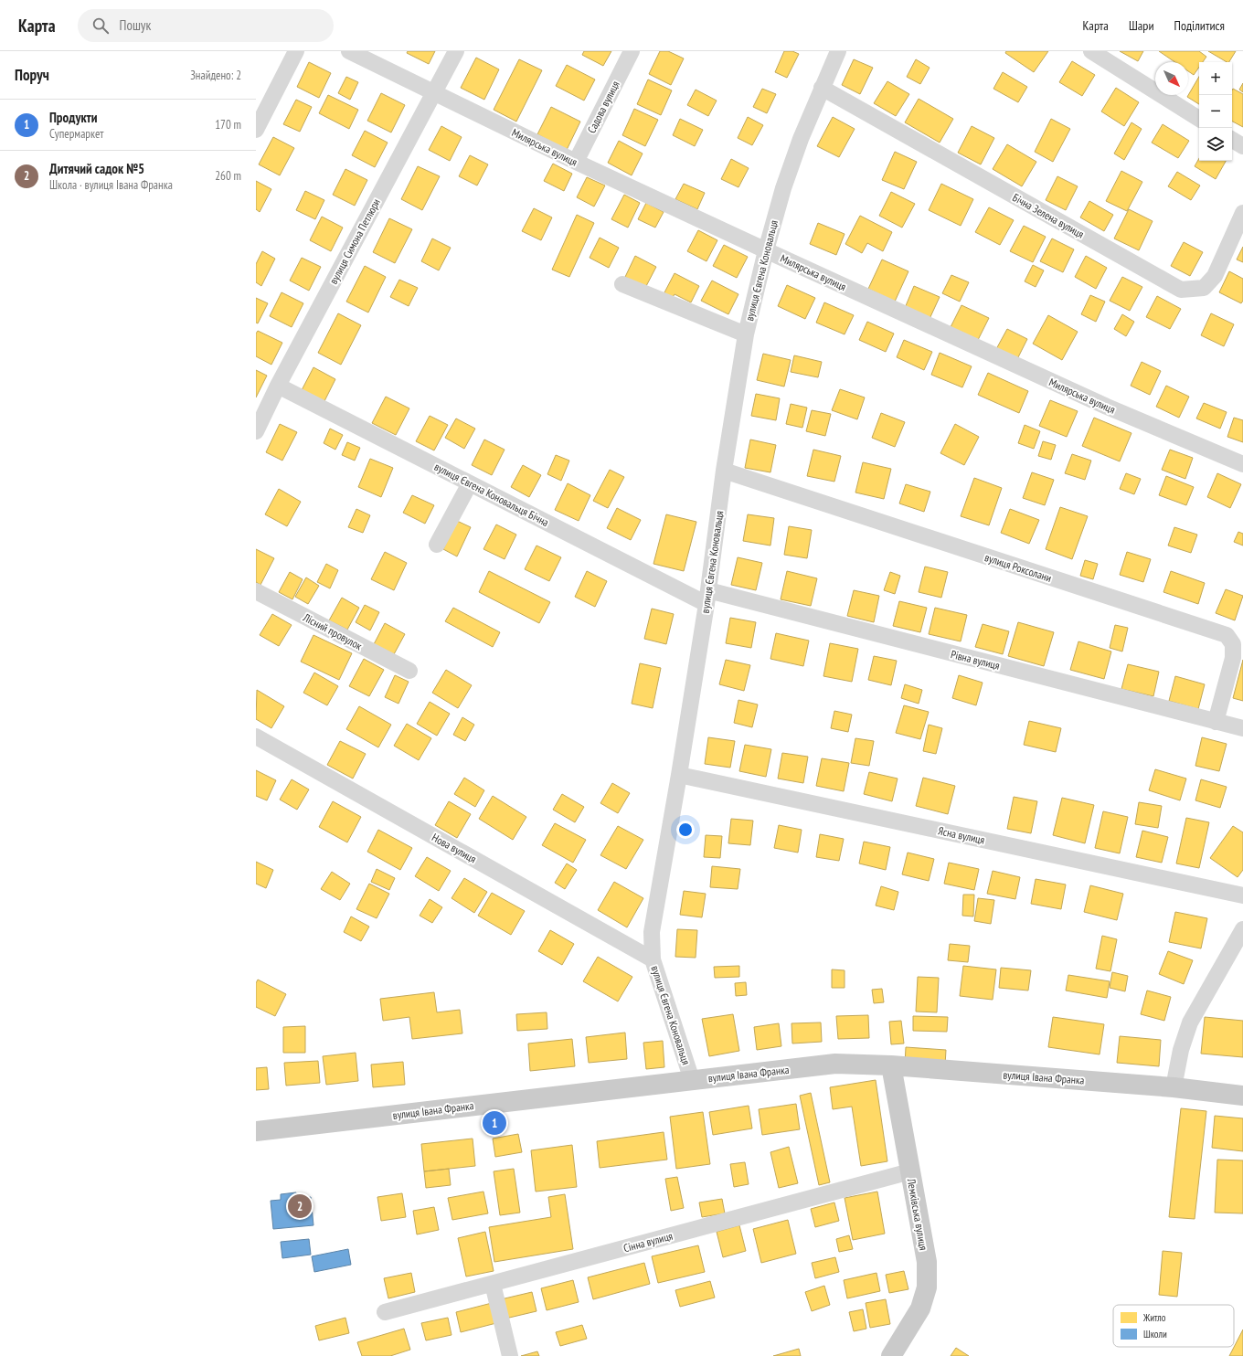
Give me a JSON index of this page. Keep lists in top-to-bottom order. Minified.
{"streets":{"main road":["вулиця Івана Франка","Лемківська вулиця"],"street":["Садова вулиця","Милярська вулиця","Бічна Зелена вулиця","вулиця Симона Петлюри","вулиця Євгена Коновальця","вулиця Євгена Коновальця Бічна","вулиця Роксолани","Лісний провулок","Рівна вулиця","Ясна вулиця","Нова вулиця","Сінна вулиця"]},"crossings":[["Садова вулиця","Милярська вулиця"],["Милярська вулиця","вулиця Симона Петлюри"],["Милярська вулиця","вулиця Євгена Коновальця"],["Бічна Зелена вулиця","вулиця Євгена Коновальця"],["вулиця Симона Петлюри","вулиця Євгена Коновальця Бічна"],["вулиця Євгена Коновальця","вулиця Євгена Коновальця Бічна"],["вулиця Євгена Коновальця","вулиця Роксолани"],["вулиця Євгена Коновальця","Рівна вулиця"],["вулиця Євгена Коновальця","Ясна вулиця"],["вулиця Євгена Коновальця","Нова вулиця"],["вулиця Євгена Коновальця","вулиця Івана Франка"],["вулиця Євгена Коновальця Бічна","Рівна вулиця"],["вулиця Роксолани","Рівна вулиця"],["вулиця Івана Франка","Лемківська вулиця"],["Лемківська вулиця","Сінна вулиця"]],"legend":["Житло","Школи"],"north":"bottom right","page":{"header":"Карта","search":"Пошук","nav":["Карта","Шари","Поділитися"],"heading":["Поруч","Знайдено: 2"],"map_buttons":["+","−"],"list":[{"mark":"1","name":"Продукти","note":"Супермаркет","value":"170 m"},{"mark":"2","name":"Дитячий садок №5","note":"Школа · вулиця Івана Франка","value":"260 m"}],"pins":["1","2"]}}
